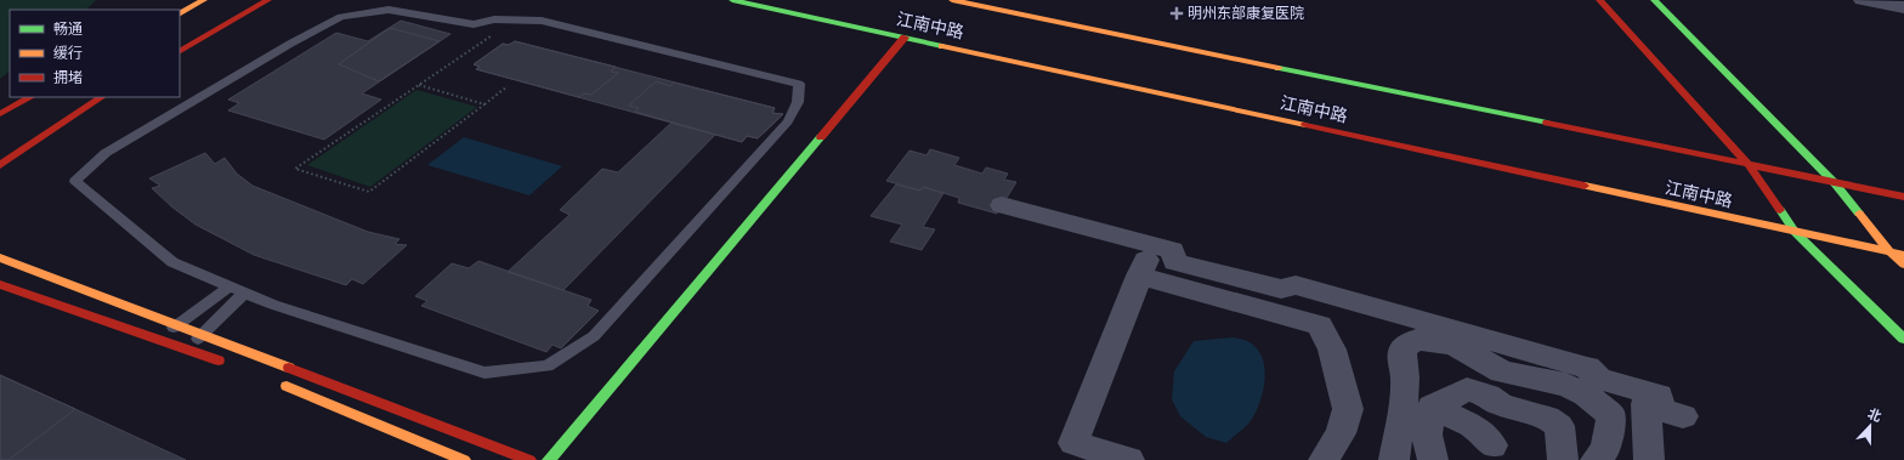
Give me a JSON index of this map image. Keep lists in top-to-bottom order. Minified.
{"streets":{"main road":["江南中路"]},"places":{"health":["明州东部康复医院"]},"legend":["畅通","缓行","拥堵"],"north":"top"}
